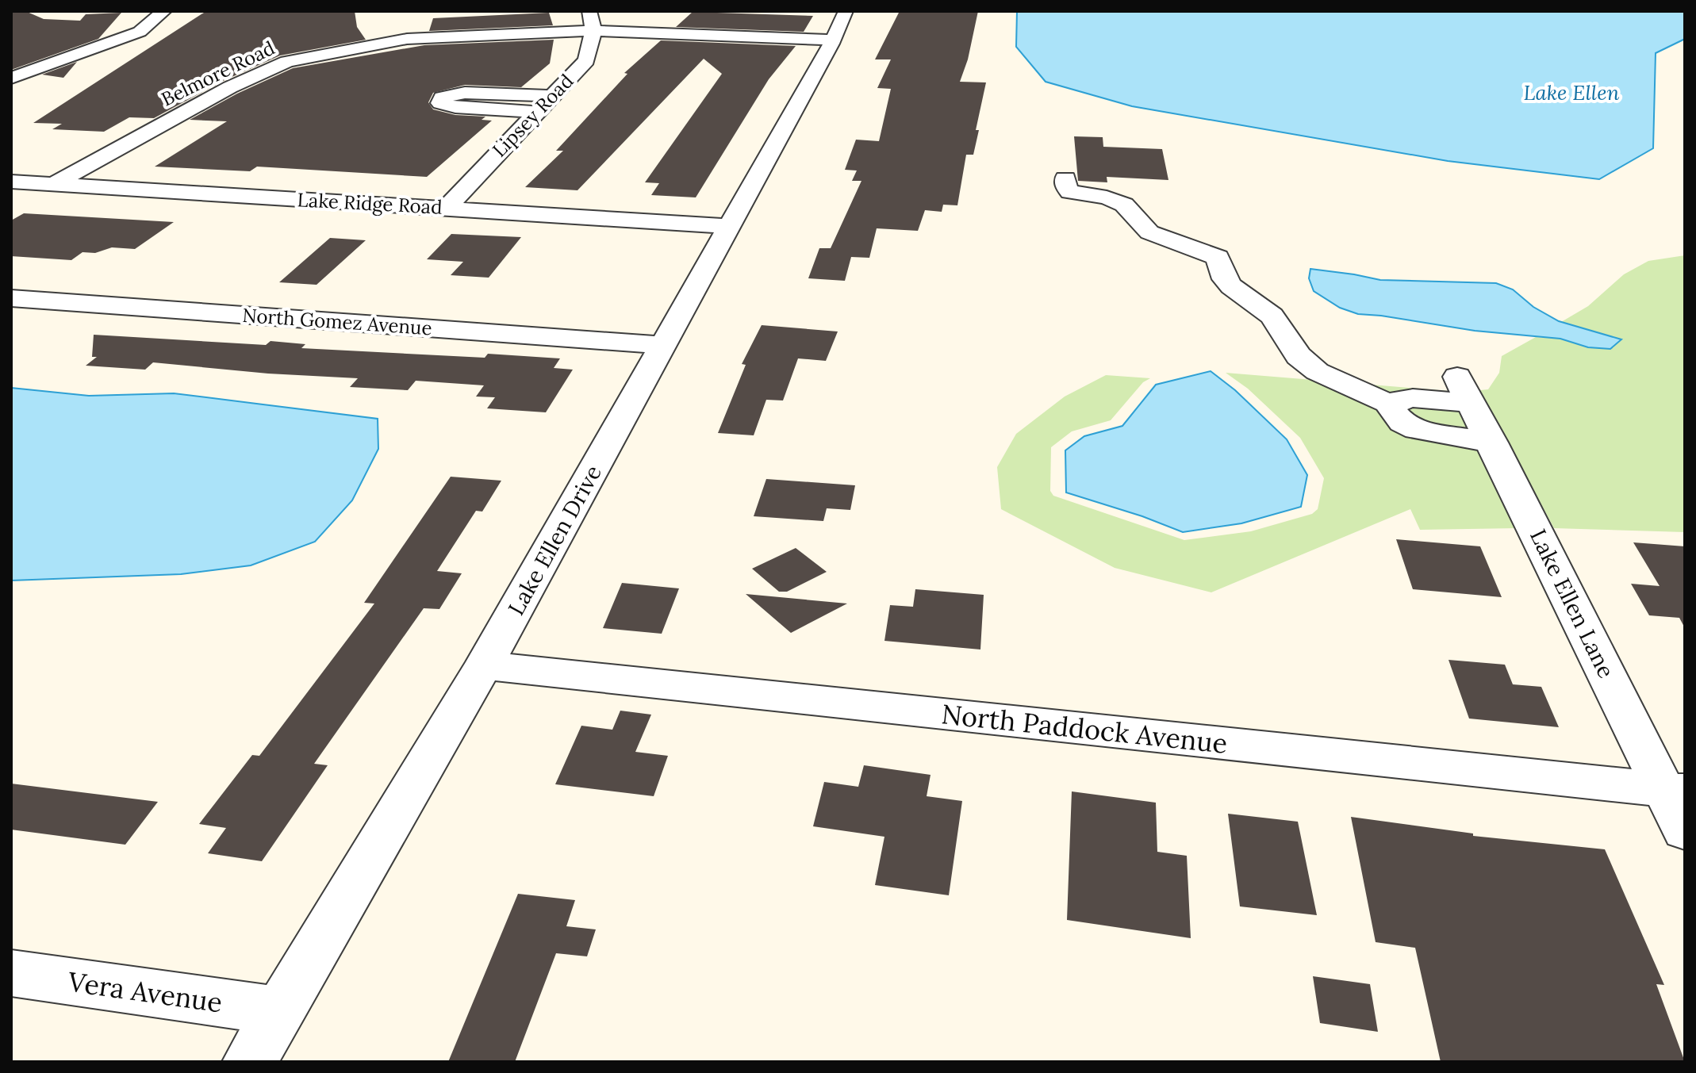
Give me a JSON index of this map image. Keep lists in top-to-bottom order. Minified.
{"streets":{"street":["Belmore Road","Lipsey Road","Lake Ridge Road","North Gomez Avenue","Lake Ellen Drive","Lake Ellen Lane","North Paddock Avenue","Vera Avenue"]},"crossings":[["Belmore Road","Lipsey Road"],["Belmore Road","Lake Ridge Road"],["Belmore Road","Lake Ellen Drive"],["Lipsey Road","Lake Ridge Road"],["Lake Ridge Road","Lake Ellen Drive"],["North Gomez Avenue","Lake Ellen Drive"],["Lake Ellen Drive","North Paddock Avenue"],["Lake Ellen Drive","Vera Avenue"],["Lake Ellen Lane","North Paddock Avenue"]],"water":["Lake Ellen"]}
